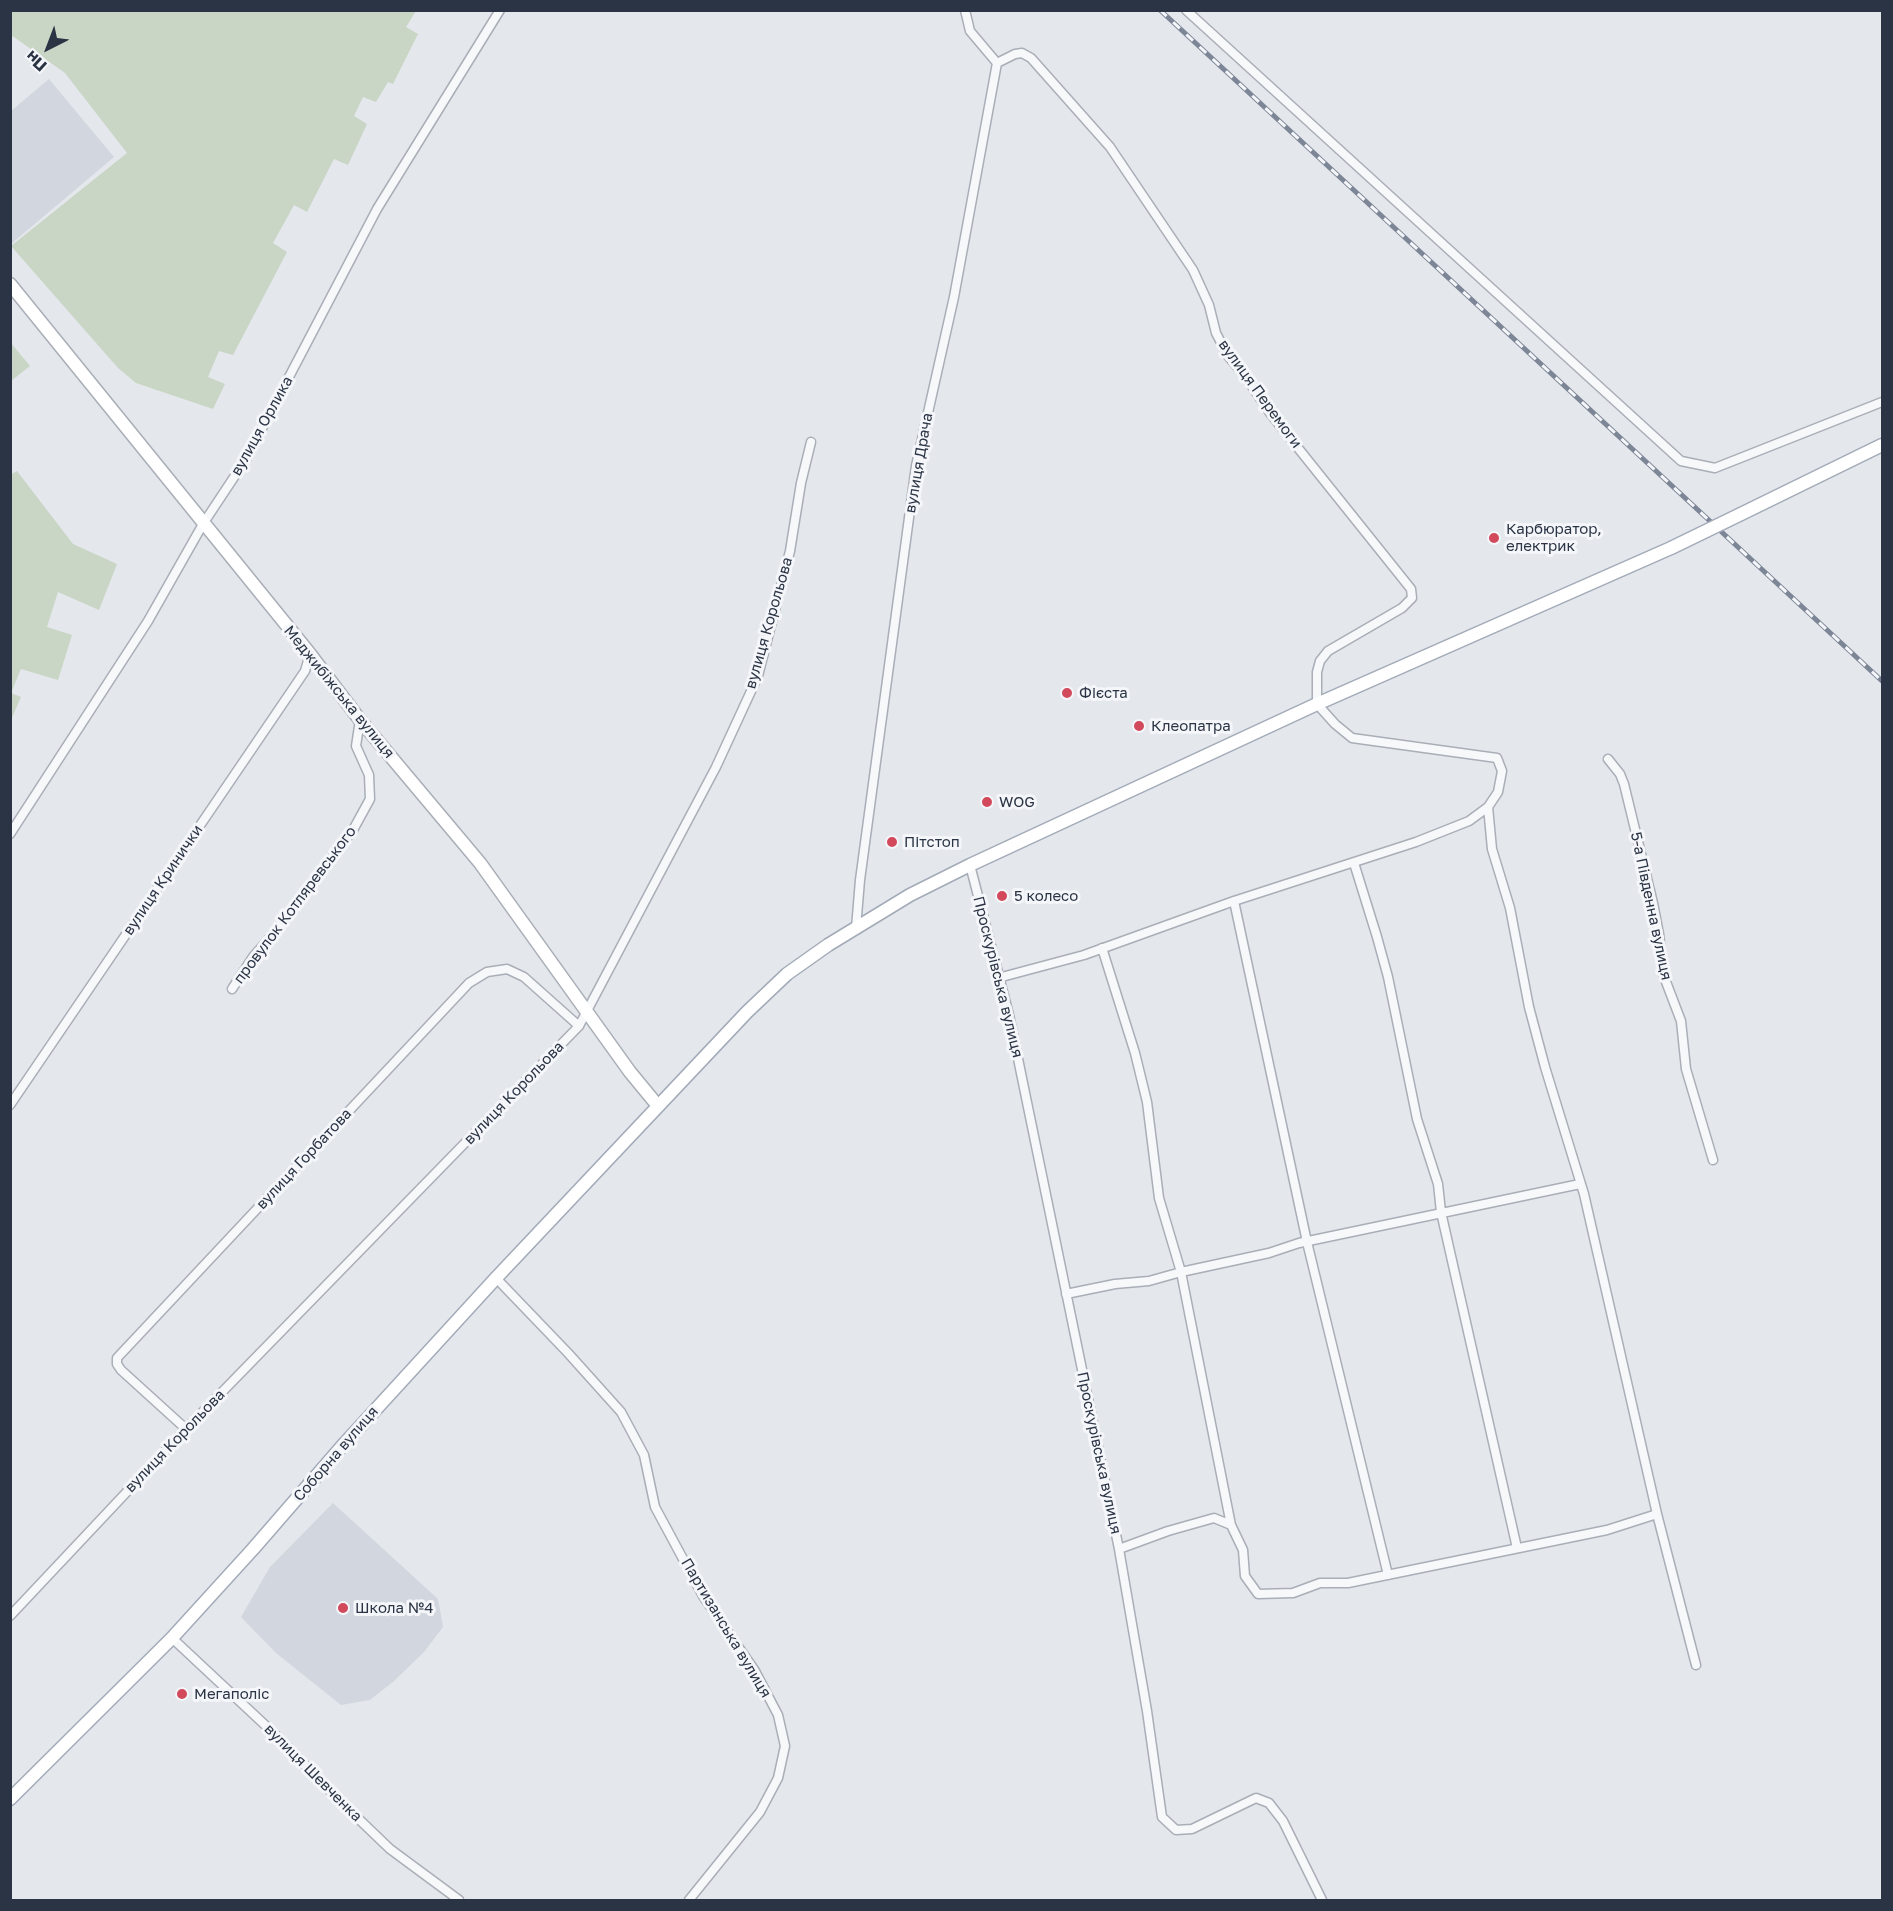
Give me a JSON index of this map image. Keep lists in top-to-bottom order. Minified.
{"streets":{"main road":["Меджибіжська вулиця","Соборна вулиця"],"street":["вулиця Перемоги","вулиця Орлика","вулиця Драча","вулиця Корольова","вулиця Кринички","провулок Котляревського","5-а Південна вулиця","Проскурівська вулиця","вулиця Горбатова","Партизанська вулиця","вулиця Шевченка"]},"crossings":[["вулиця Перемоги","вулиця Драча"],["вулиця Перемоги","Соборна вулиця"],["вулиця Орлика","Меджибіжська вулиця"],["вулиця Драча","Соборна вулиця"],["вулиця Корольова","Меджибіжська вулиця"],["вулиця Корольова","вулиця Горбатова"],["Меджибіжська вулиця","вулиця Кринички"],["Меджибіжська вулиця","провулок Котляревського"],["Меджибіжська вулиця","Соборна вулиця"],["Проскурівська вулиця","Соборна вулиця"],["Соборна вулиця","Партизанська вулиця"],["Соборна вулиця","вулиця Шевченка"]],"places":["Карбюратор, електрик","Фієста","Клеопатра","WOG","Пітстоп","5 колесо","Школа №4","Мегаполіс"],"north":"bottom left"}
